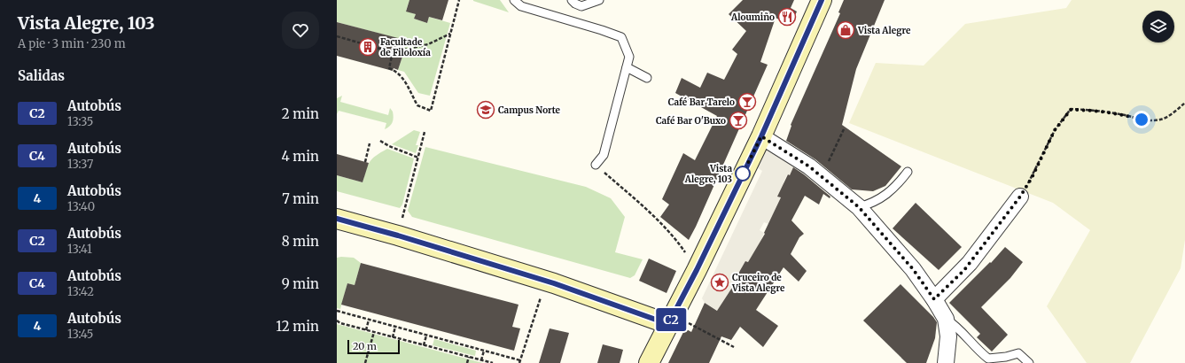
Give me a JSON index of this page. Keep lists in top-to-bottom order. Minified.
{"places":{"restaurant":["Aloumiño"],"shop":["Vista Alegre"],"building":["Facultade de Filoloxía"],"bar":["Café Bar Tarelo","Café Bar O'Buxo"],"school or university":["Campus Norte"],"other":["Vista Alegre, 103"],"place":["Cruceiro de Vista Alegre"]},"lines":["bus line C2"],"scale_bar":"20 m","page":{"heading":[["Vista Alegre, 103","A pie · 3 min · 230 m"],"Salidas"],"on_map":"C2","list":[{"mark":"C2","name":"Autobús","note":"13:35","value":"2 min"},{"mark":"C4","name":"Autobús","note":"13:37","value":"4 min"},{"mark":"4","name":"Autobús","note":"13:40","value":"7 min"},{"mark":"C2","name":"Autobús","note":"13:41","value":"8 min"},{"mark":"C4","name":"Autobús","note":"13:42","value":"9 min"},{"mark":"4","name":"Autobús","note":"13:45","value":"12 min"}],"scale":"20 m"}}
